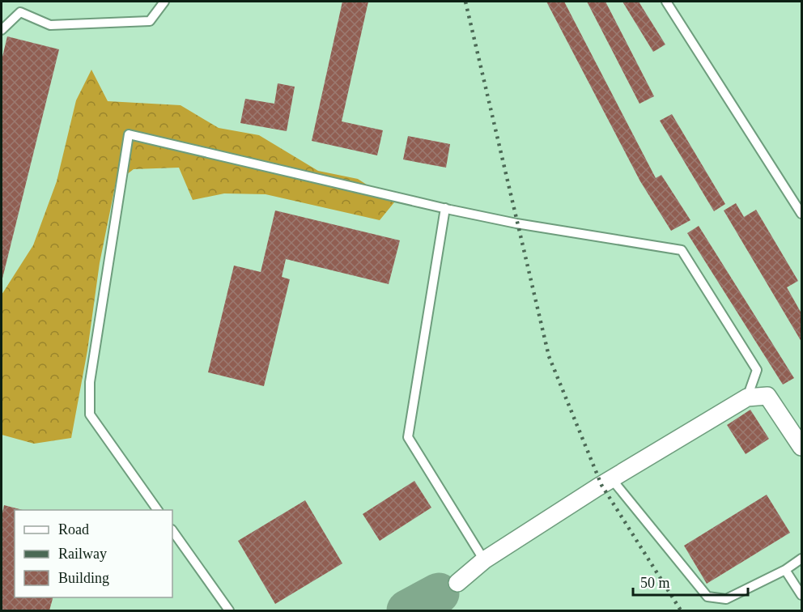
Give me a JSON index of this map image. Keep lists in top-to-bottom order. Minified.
{"legend":["Road","Railway","Building"],"scale_bar":"50 m"}
